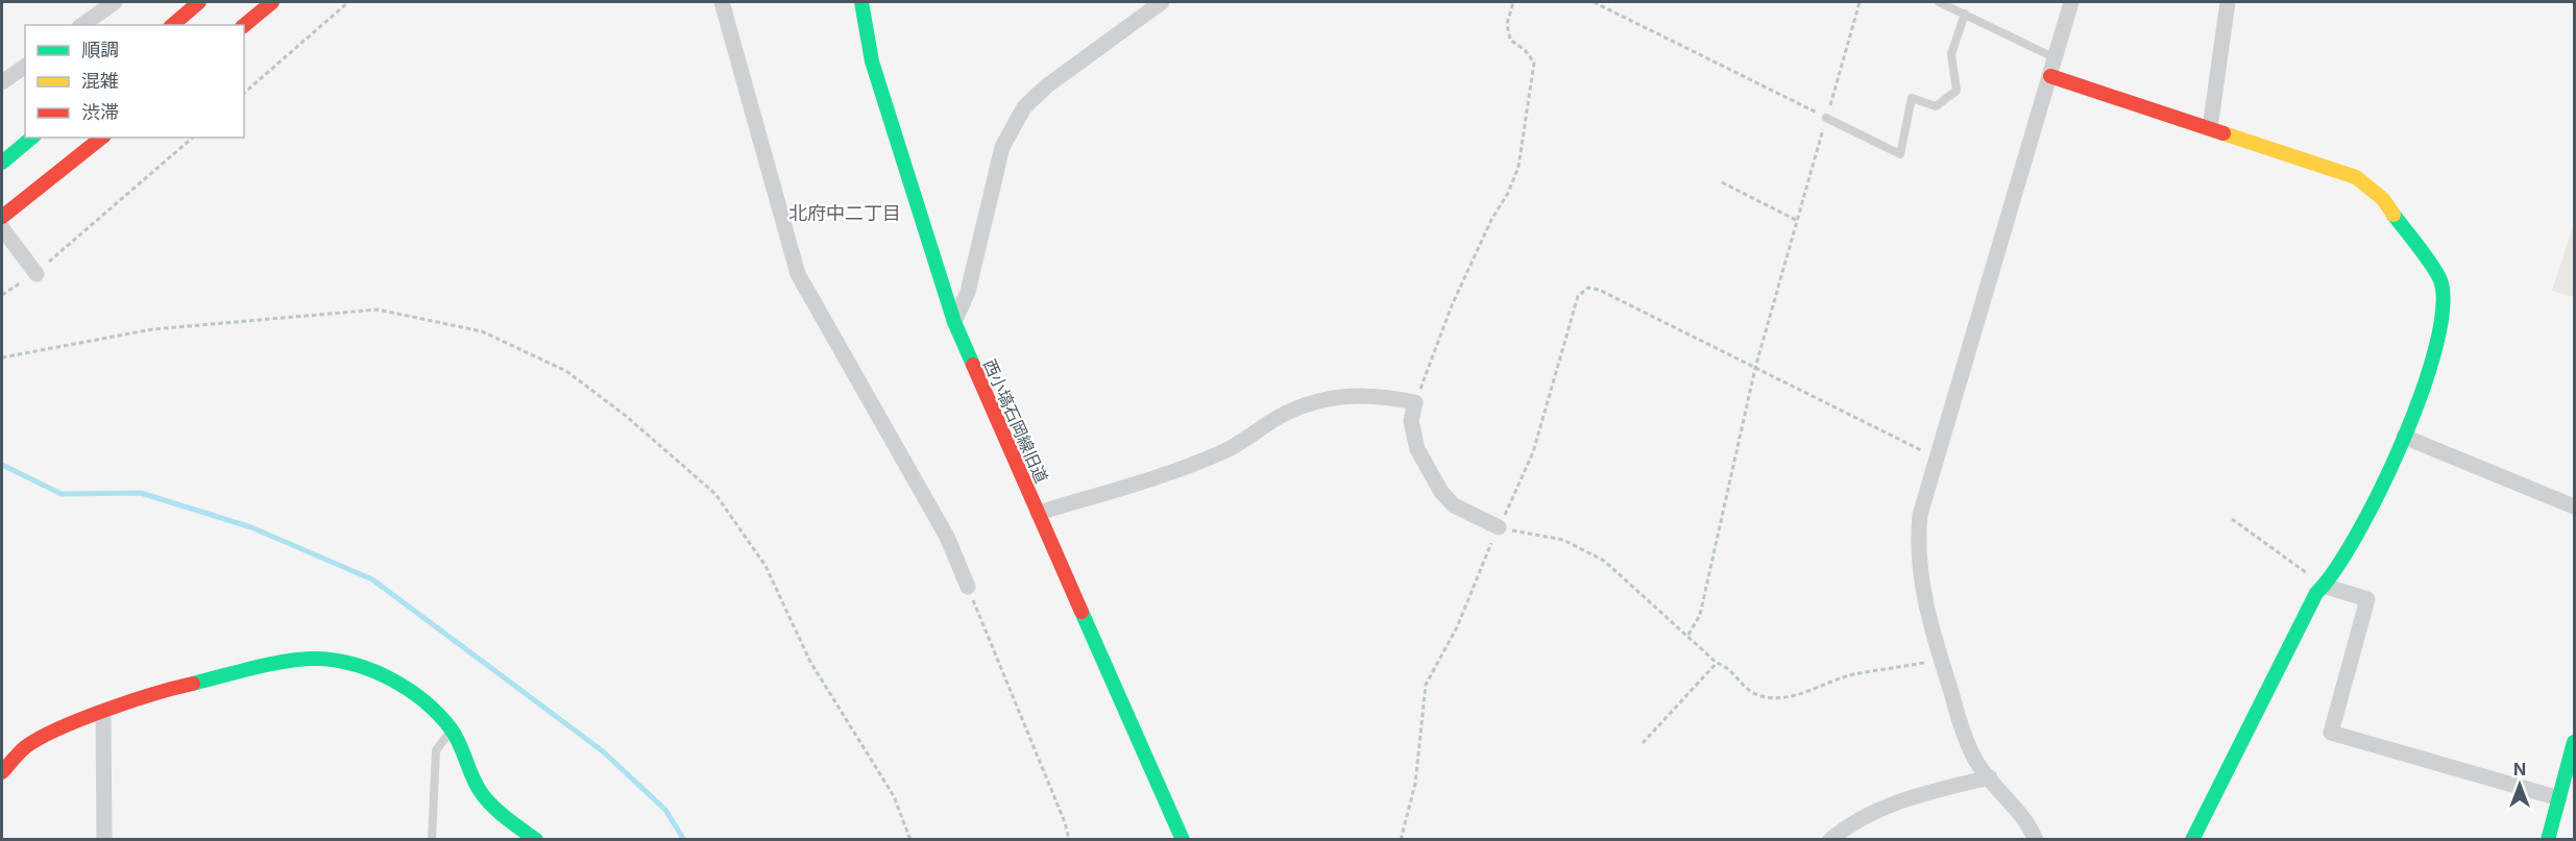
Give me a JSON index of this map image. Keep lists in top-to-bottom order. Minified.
{"streets":{"main road":["西小塙石岡線旧道"]},"districts":["北府中二丁目"],"legend":["順調","混雑","渋滞"],"north":"top"}
